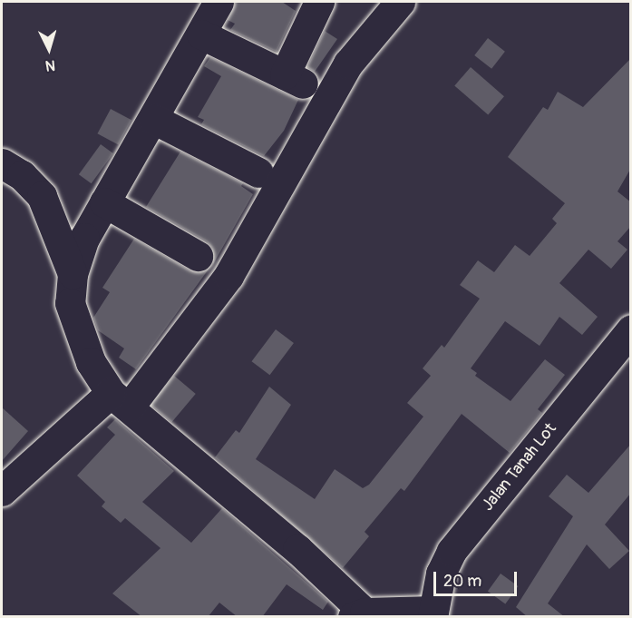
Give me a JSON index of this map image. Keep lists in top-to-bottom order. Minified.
{"streets":{"street":["Jalan Tanah Lot"]},"scale_bar":"20 m","north":"bottom"}
